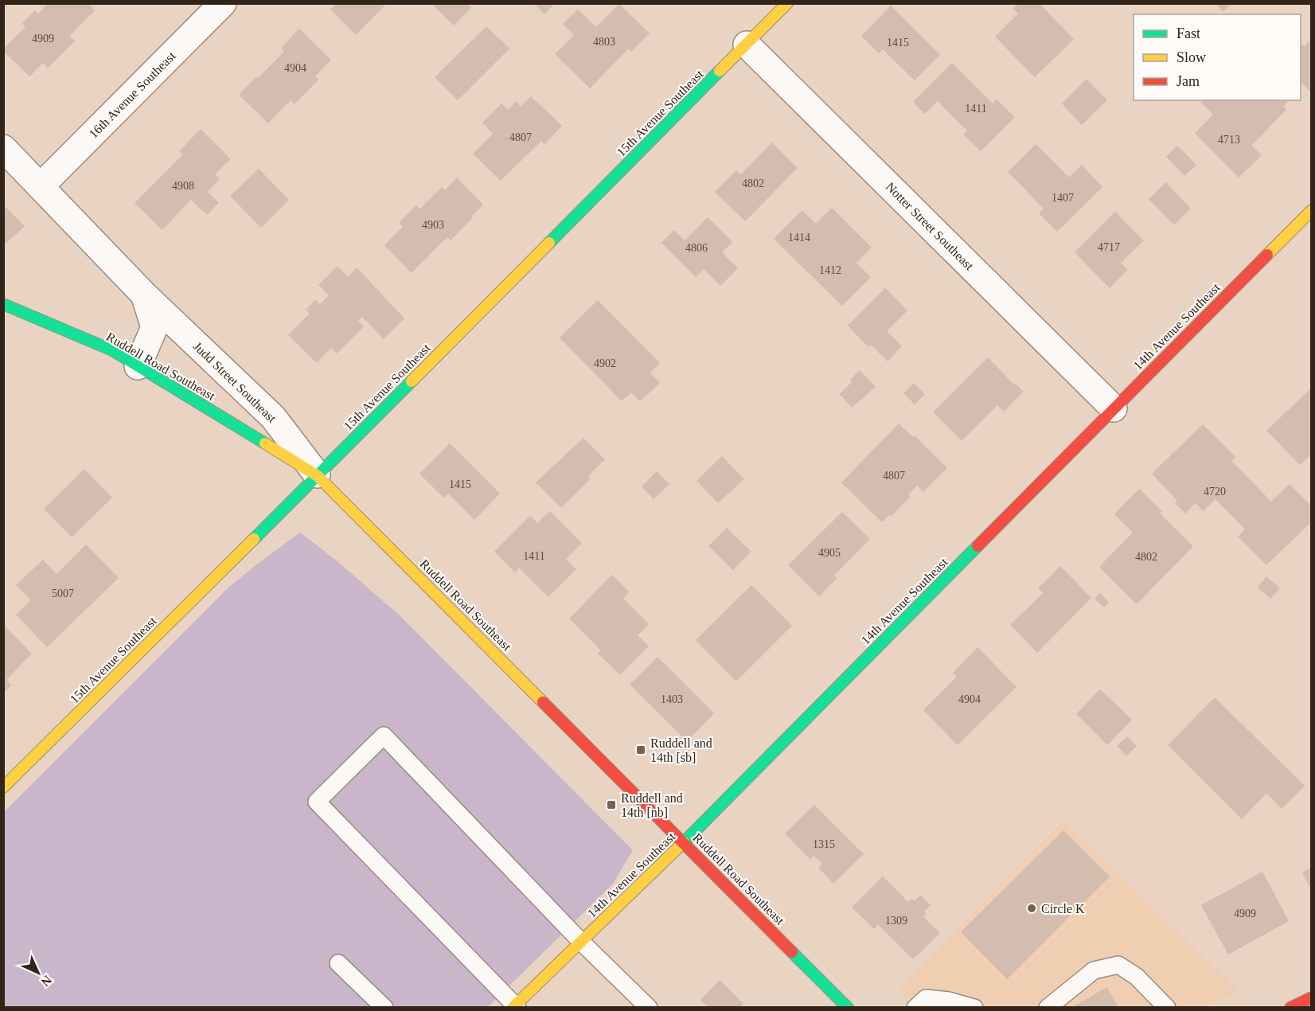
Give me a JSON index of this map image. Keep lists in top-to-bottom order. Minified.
{"streets":{"street":["16th Avenue Southeast","15th Avenue Southeast","Notter Street Southeast","14th Avenue Southeast","Ruddell Road Southeast","Judd Street Southeast"]},"crossings":[["16th Avenue Southeast","Judd Street Southeast"],["15th Avenue Southeast","Notter Street Southeast"],["15th Avenue Southeast","Ruddell Road Southeast"],["15th Avenue Southeast","Judd Street Southeast"],["Notter Street Southeast","14th Avenue Southeast"],["14th Avenue Southeast","Ruddell Road Southeast"],["Ruddell Road Southeast","Judd Street Southeast"]],"places":{"transit":["Ruddell and 14th [sb]","Ruddell and 14th [nb]"],"other":["Circle K"]},"house_numbers":["4909","4803","1415","4904","1411","4807","4713","4802","4908","1407","4903","1414","4717","4806","1412","4902","4807","1415","4720","4905","1411","4802","5007","1403","4904","1315","4909","1309"],"legend":["Fast","Slow","Jam"],"north":"bottom right"}
